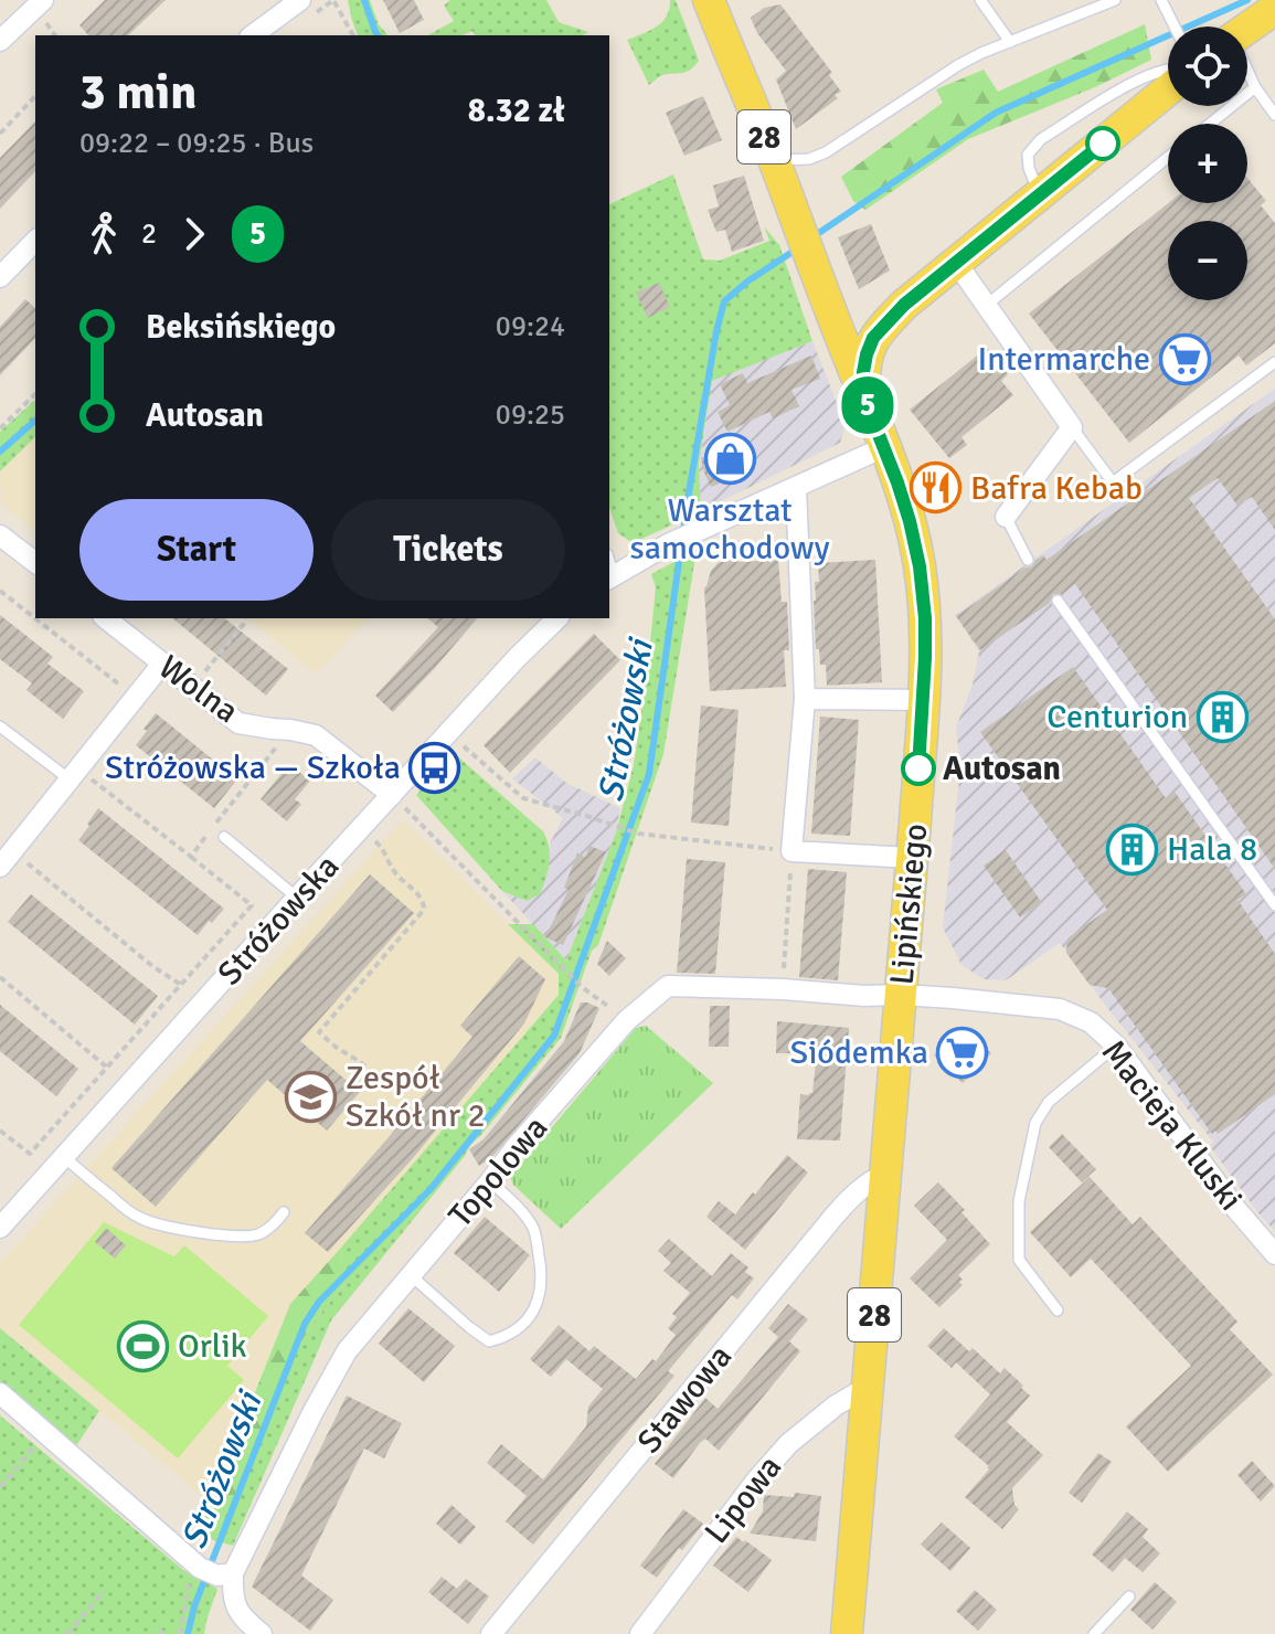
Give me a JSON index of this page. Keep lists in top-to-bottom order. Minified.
{"streets":{"main road":["28","Lipińskiego"],"street":["Wolna","Stróżowska","Macieja Kluski","Topolowa","Stawowa","Lipowa"]},"crossings":[["28","Lipińskiego"],["Wolna","Stróżowska"],["Lipińskiego","Macieja Kluski"],["Lipińskiego","Topolowa"],["Lipińskiego","Stawowa"],["Lipińskiego","Lipowa"],["Macieja Kluski","Topolowa"]],"water":["Stróżowski"],"places":{"supermarket":["Intermarche","Siódemka"],"shop":["Warsztat samochodowy"],"restaurant":["Bafra Kebab"],"building":["Centurion","Hala 8"],"bus stop":["Stróżowska — Szkoła"],"other":["Autosan"],"school or university":["Zespół Szkół nr 2"],"sports":["Orlik"]},"lines":["bus line 5"],"page":{"on_map":"5","map_buttons":["+","−"],"heading":["3 min","09:22 – 09:25 · Bus","8.32 zł"],"legs":["2","5"],"list":[{"name":"Beksińskiego","value":"09:24"},{"name":"Autosan","value":"09:25"}],"buttons":["Start","Tickets"]}}
